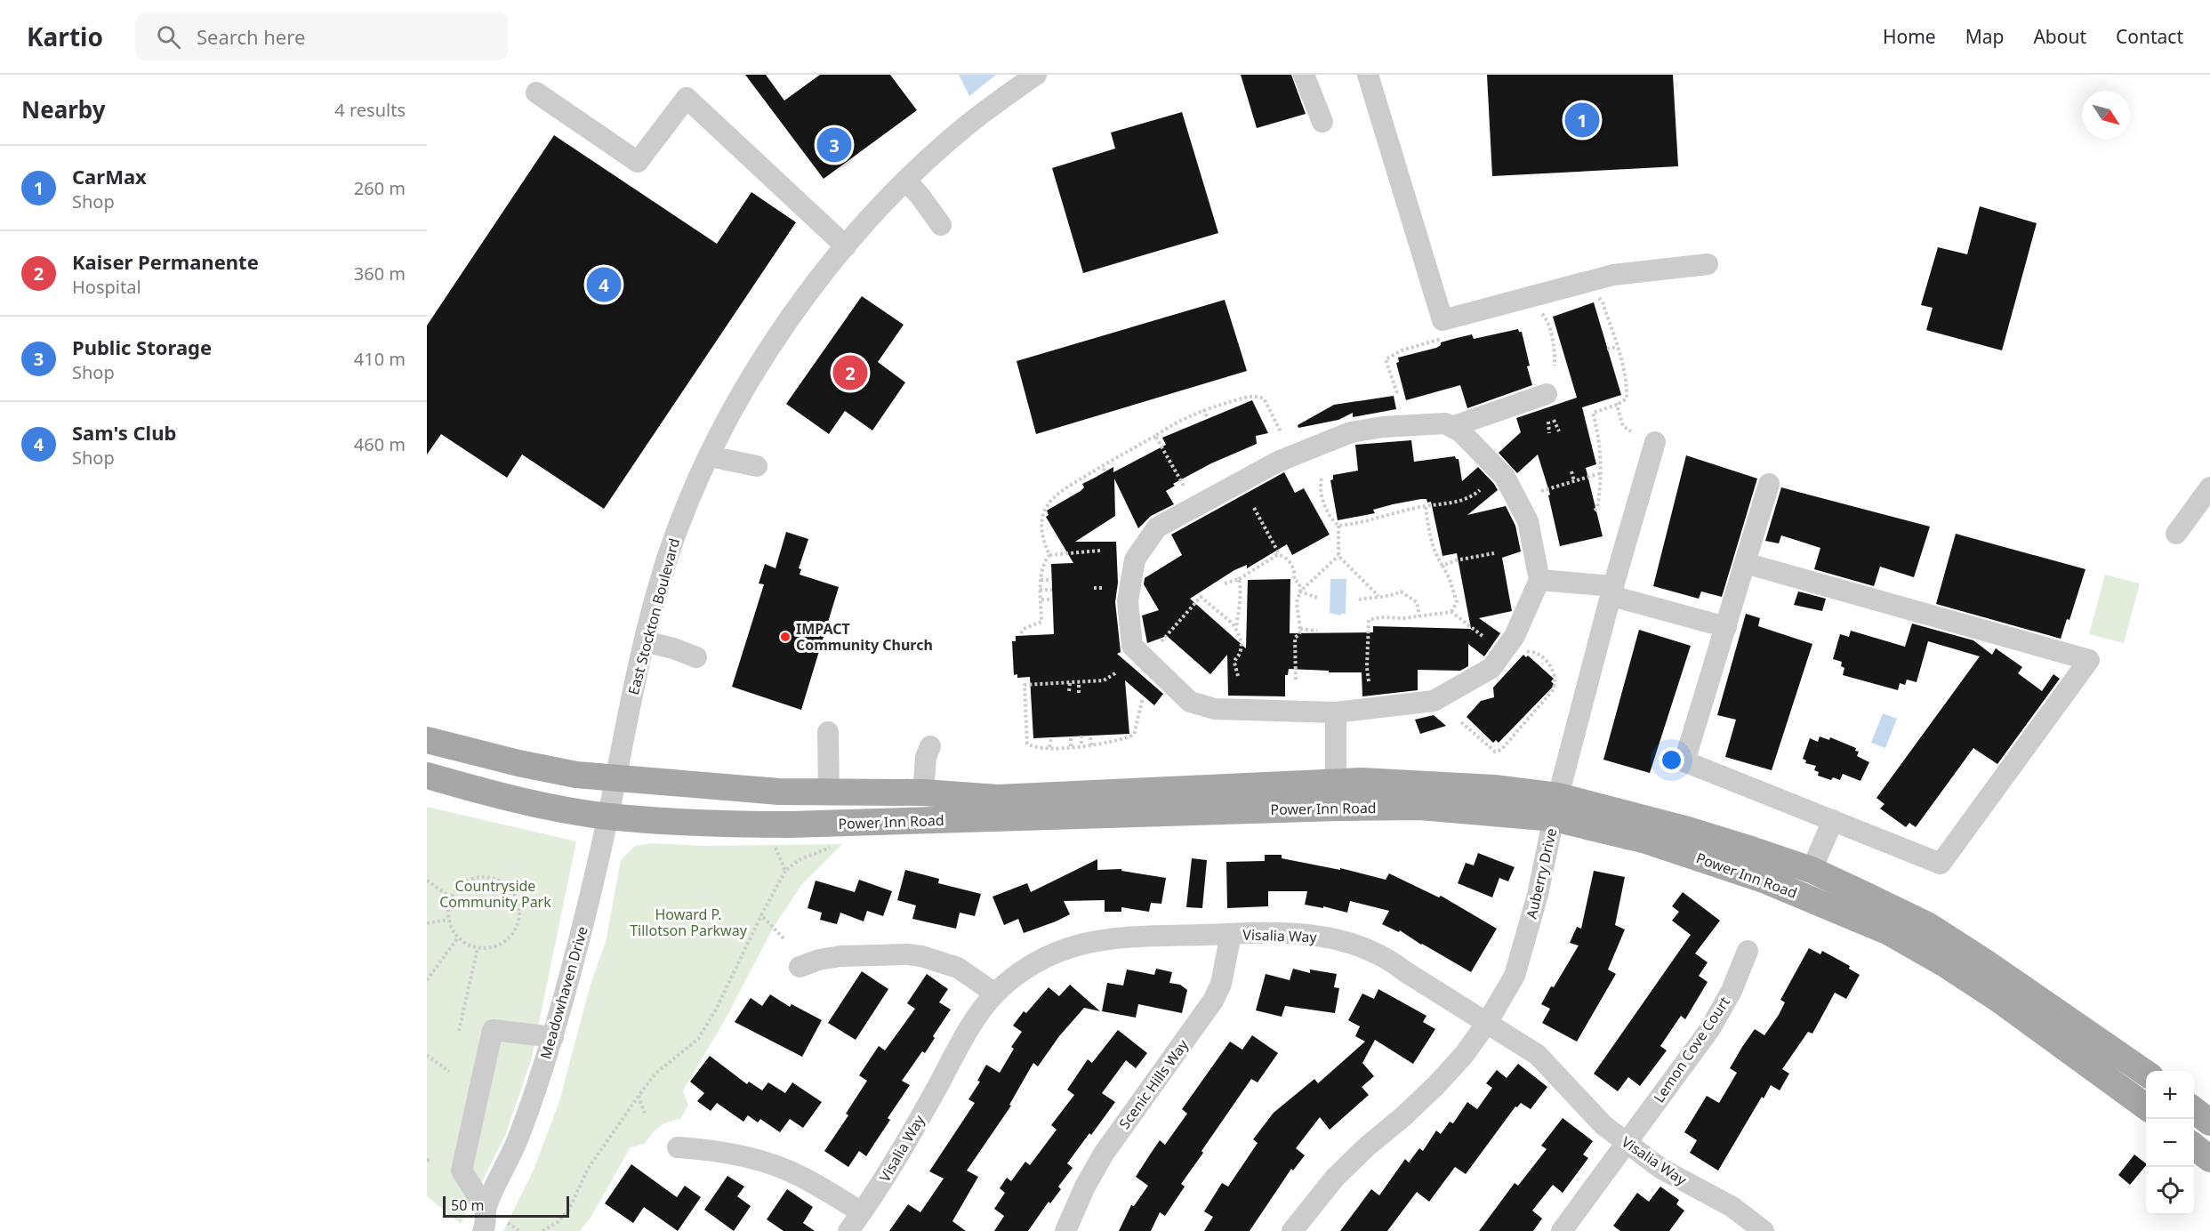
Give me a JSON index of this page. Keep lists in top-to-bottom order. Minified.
{"streets":{"main road":["Power Inn Road"],"street":["East Stockton Boulevard","Auberry Drive","Visalia Way","Meadowhaven Drive","Lemon Cove Court","Scenic Hills Way"]},"crossings":[["East Stockton Boulevard","Power Inn Road"],["East Stockton Boulevard","Meadowhaven Drive"],["Power Inn Road","Auberry Drive"],["Power Inn Road","Meadowhaven Drive"],["Auberry Drive","Visalia Way"],["Visalia Way","Lemon Cove Court"],["Visalia Way","Scenic Hills Way"]],"parks":["Countryside Community Park","Howard P. Tillotson Parkway"],"places":["IMPACT Community Church"],"scale_bar":"50 m","north":"bottom right","page":{"header":"Kartio","search":"Search here","nav":["Home","Map","About","Contact"],"heading":["Nearby","4 results"],"pins":["1","3","4","2"],"list":[{"mark":"1","name":"CarMax","note":"Shop","value":"260 m"},{"mark":"2","name":"Kaiser Permanente","note":"Hospital","value":"360 m"},{"mark":"3","name":"Public Storage","note":"Shop","value":"410 m"},{"mark":"4","name":"Sam's Club","note":"Shop","value":"460 m"}],"map_buttons":["+","−"],"scale":"50 m"}}
